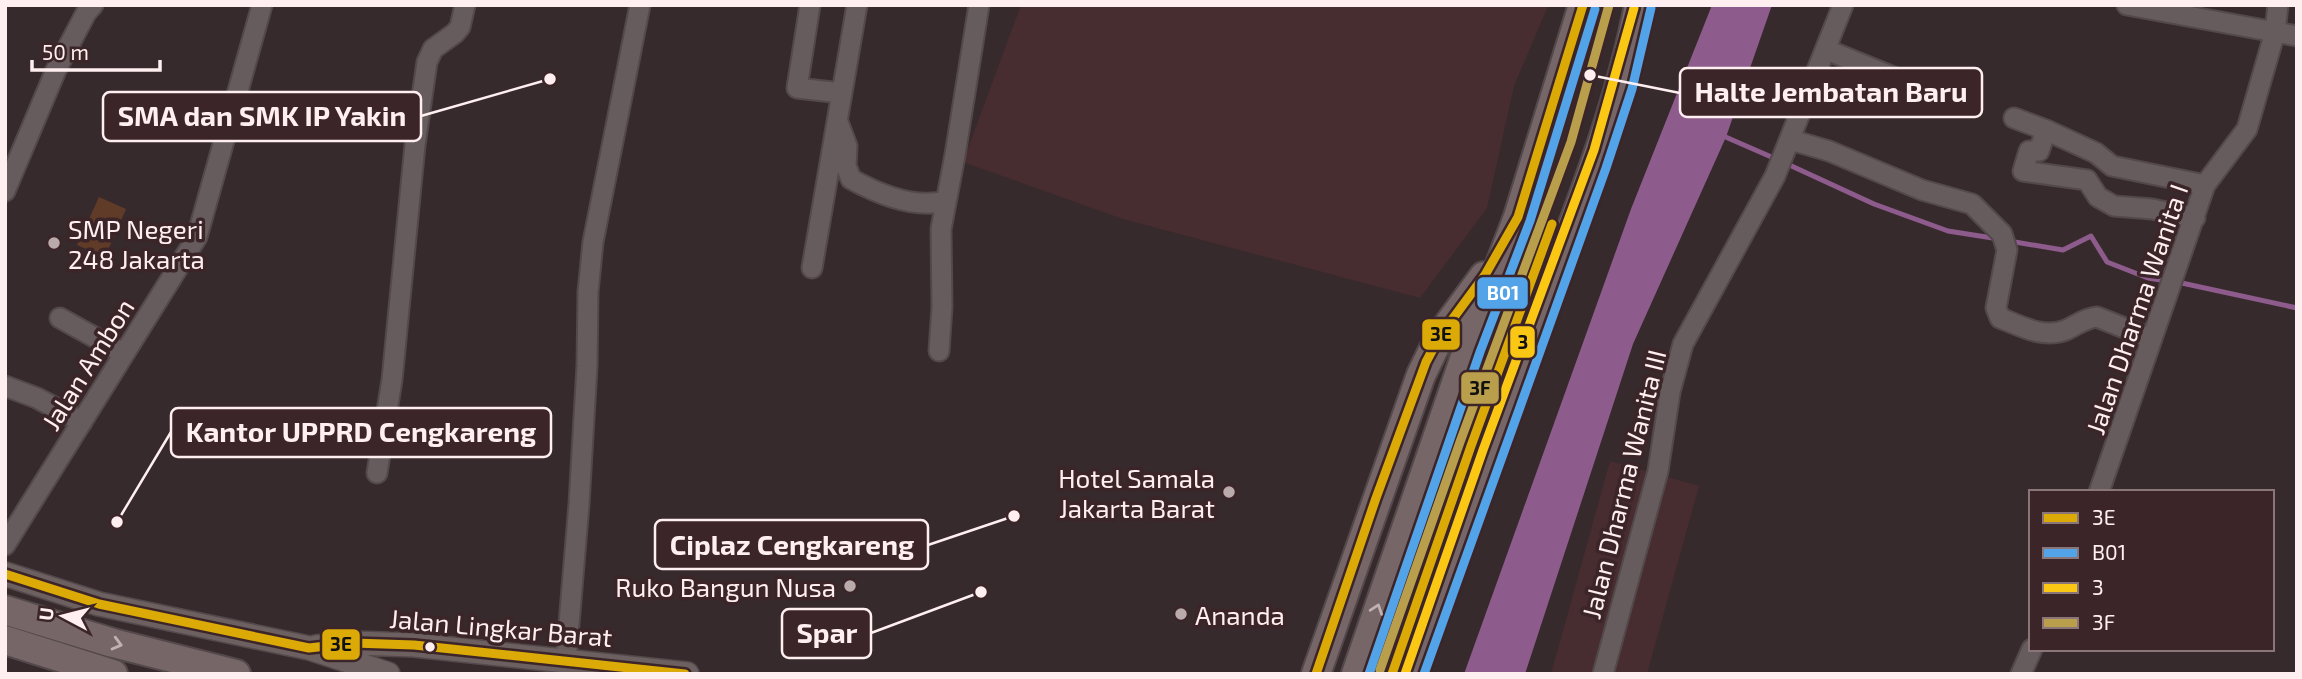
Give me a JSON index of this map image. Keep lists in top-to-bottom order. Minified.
{"streets":{"main road":["Jalan Lingkar Barat"],"street":["Jalan Dharma Wanita I","Jalan Ambon","Jalan Dharma Wanita III"]},"places":["Halte Jembatan Baru","SMA dan SMK IP Yakin","SMP Negeri 248 Jakarta","Hotel Samala Jakarta Barat","Ciplaz Cengkareng","Kantor UPPRD Cengkareng","Ruko Bangun Nusa","Spar","Ananda"],"lines":["transit line 3E","transit line 3F","transit line B01","transit line 3"],"legend":["3E","B01","3","3F"],"scale_bar":"50 m","north":"left"}
